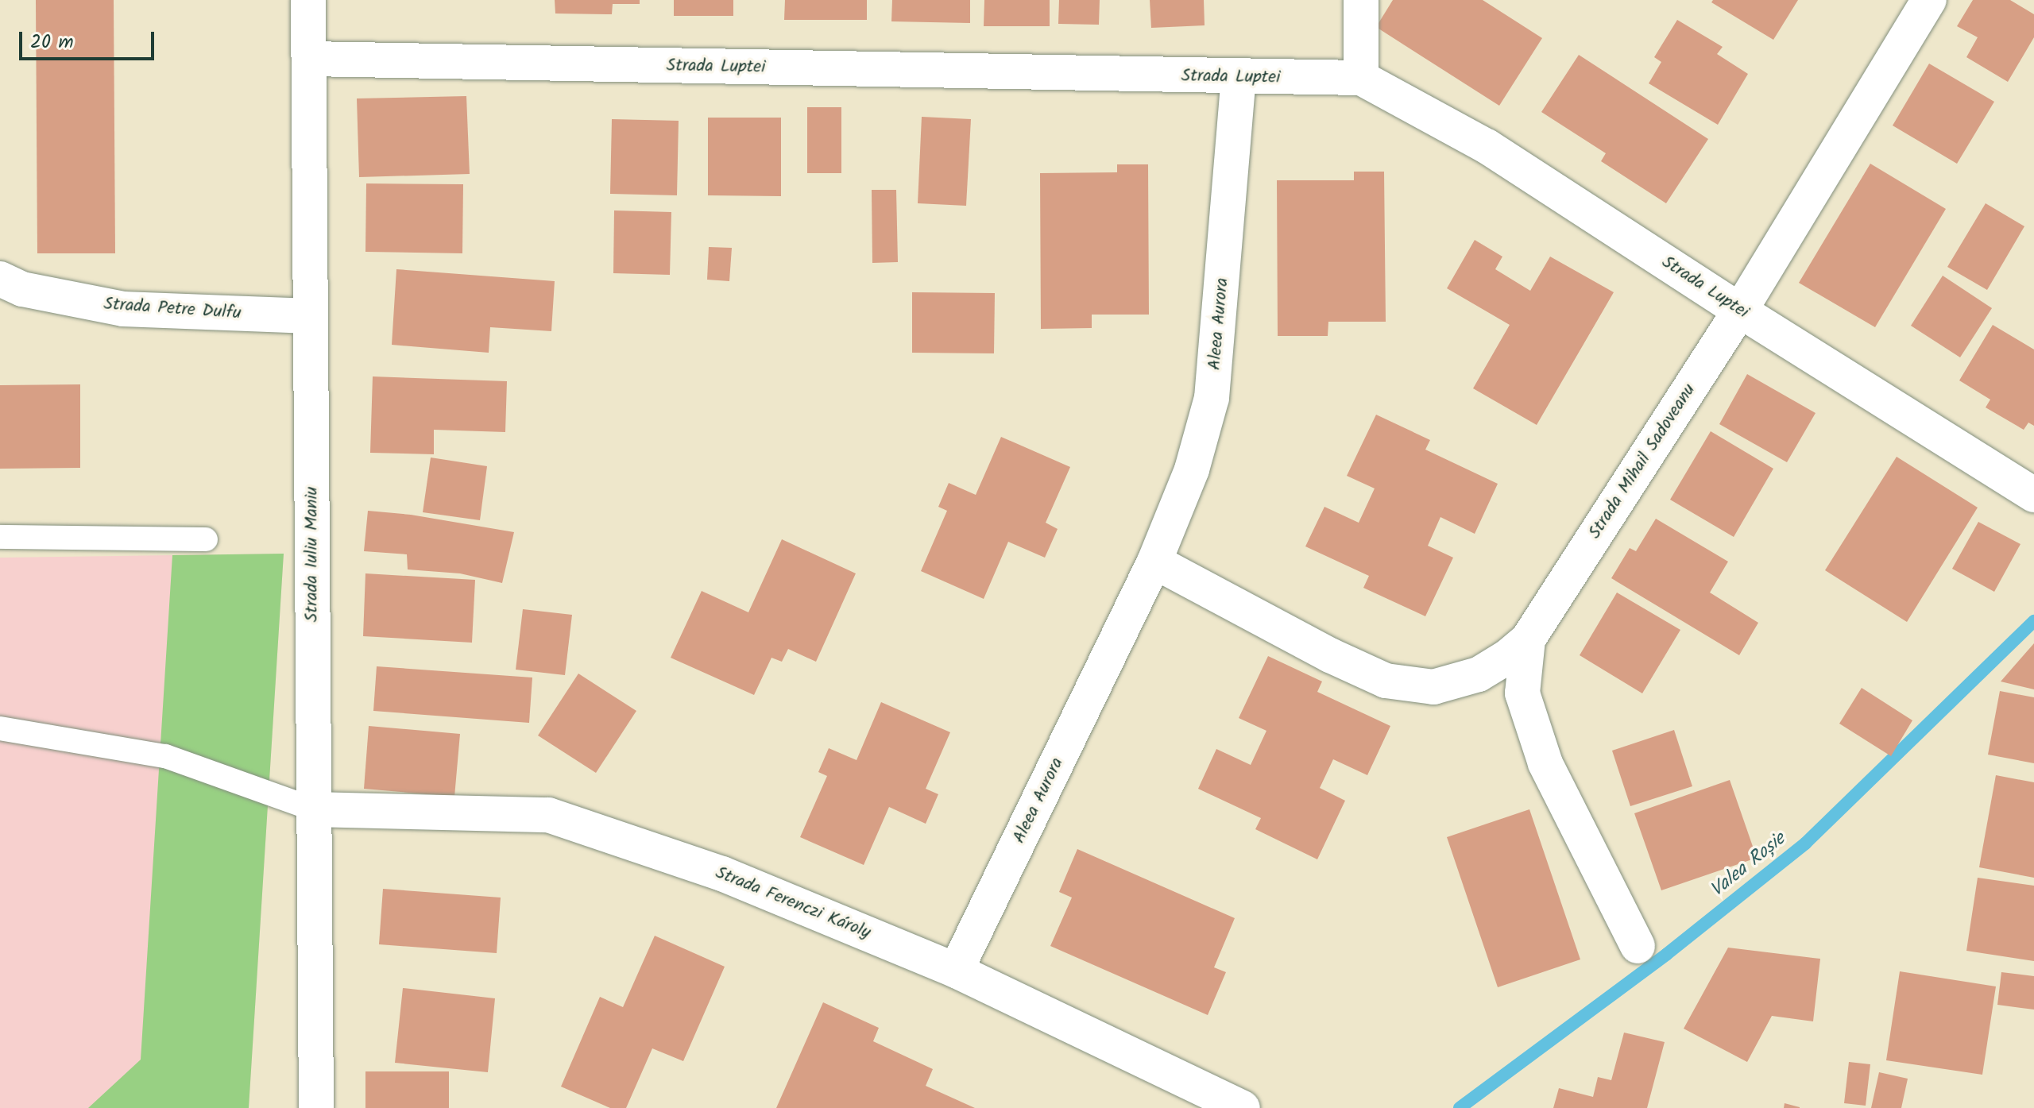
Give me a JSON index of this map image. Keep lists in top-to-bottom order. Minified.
{"streets":{"street":["Strada Luptei","Strada Petre Dulfu","Aleea Aurora","Strada Mihail Sadoveanu","Strada Iuliu Maniu","Strada Ferenczi Károly"]},"crossings":[["Strada Luptei","Aleea Aurora"],["Strada Luptei","Strada Mihail Sadoveanu"],["Strada Luptei","Strada Iuliu Maniu"],["Strada Petre Dulfu","Strada Iuliu Maniu"],["Aleea Aurora","Strada Ferenczi Károly"],["Strada Iuliu Maniu","Strada Ferenczi Károly"]],"water":["Valea Roșie"],"scale_bar":"20 m"}
